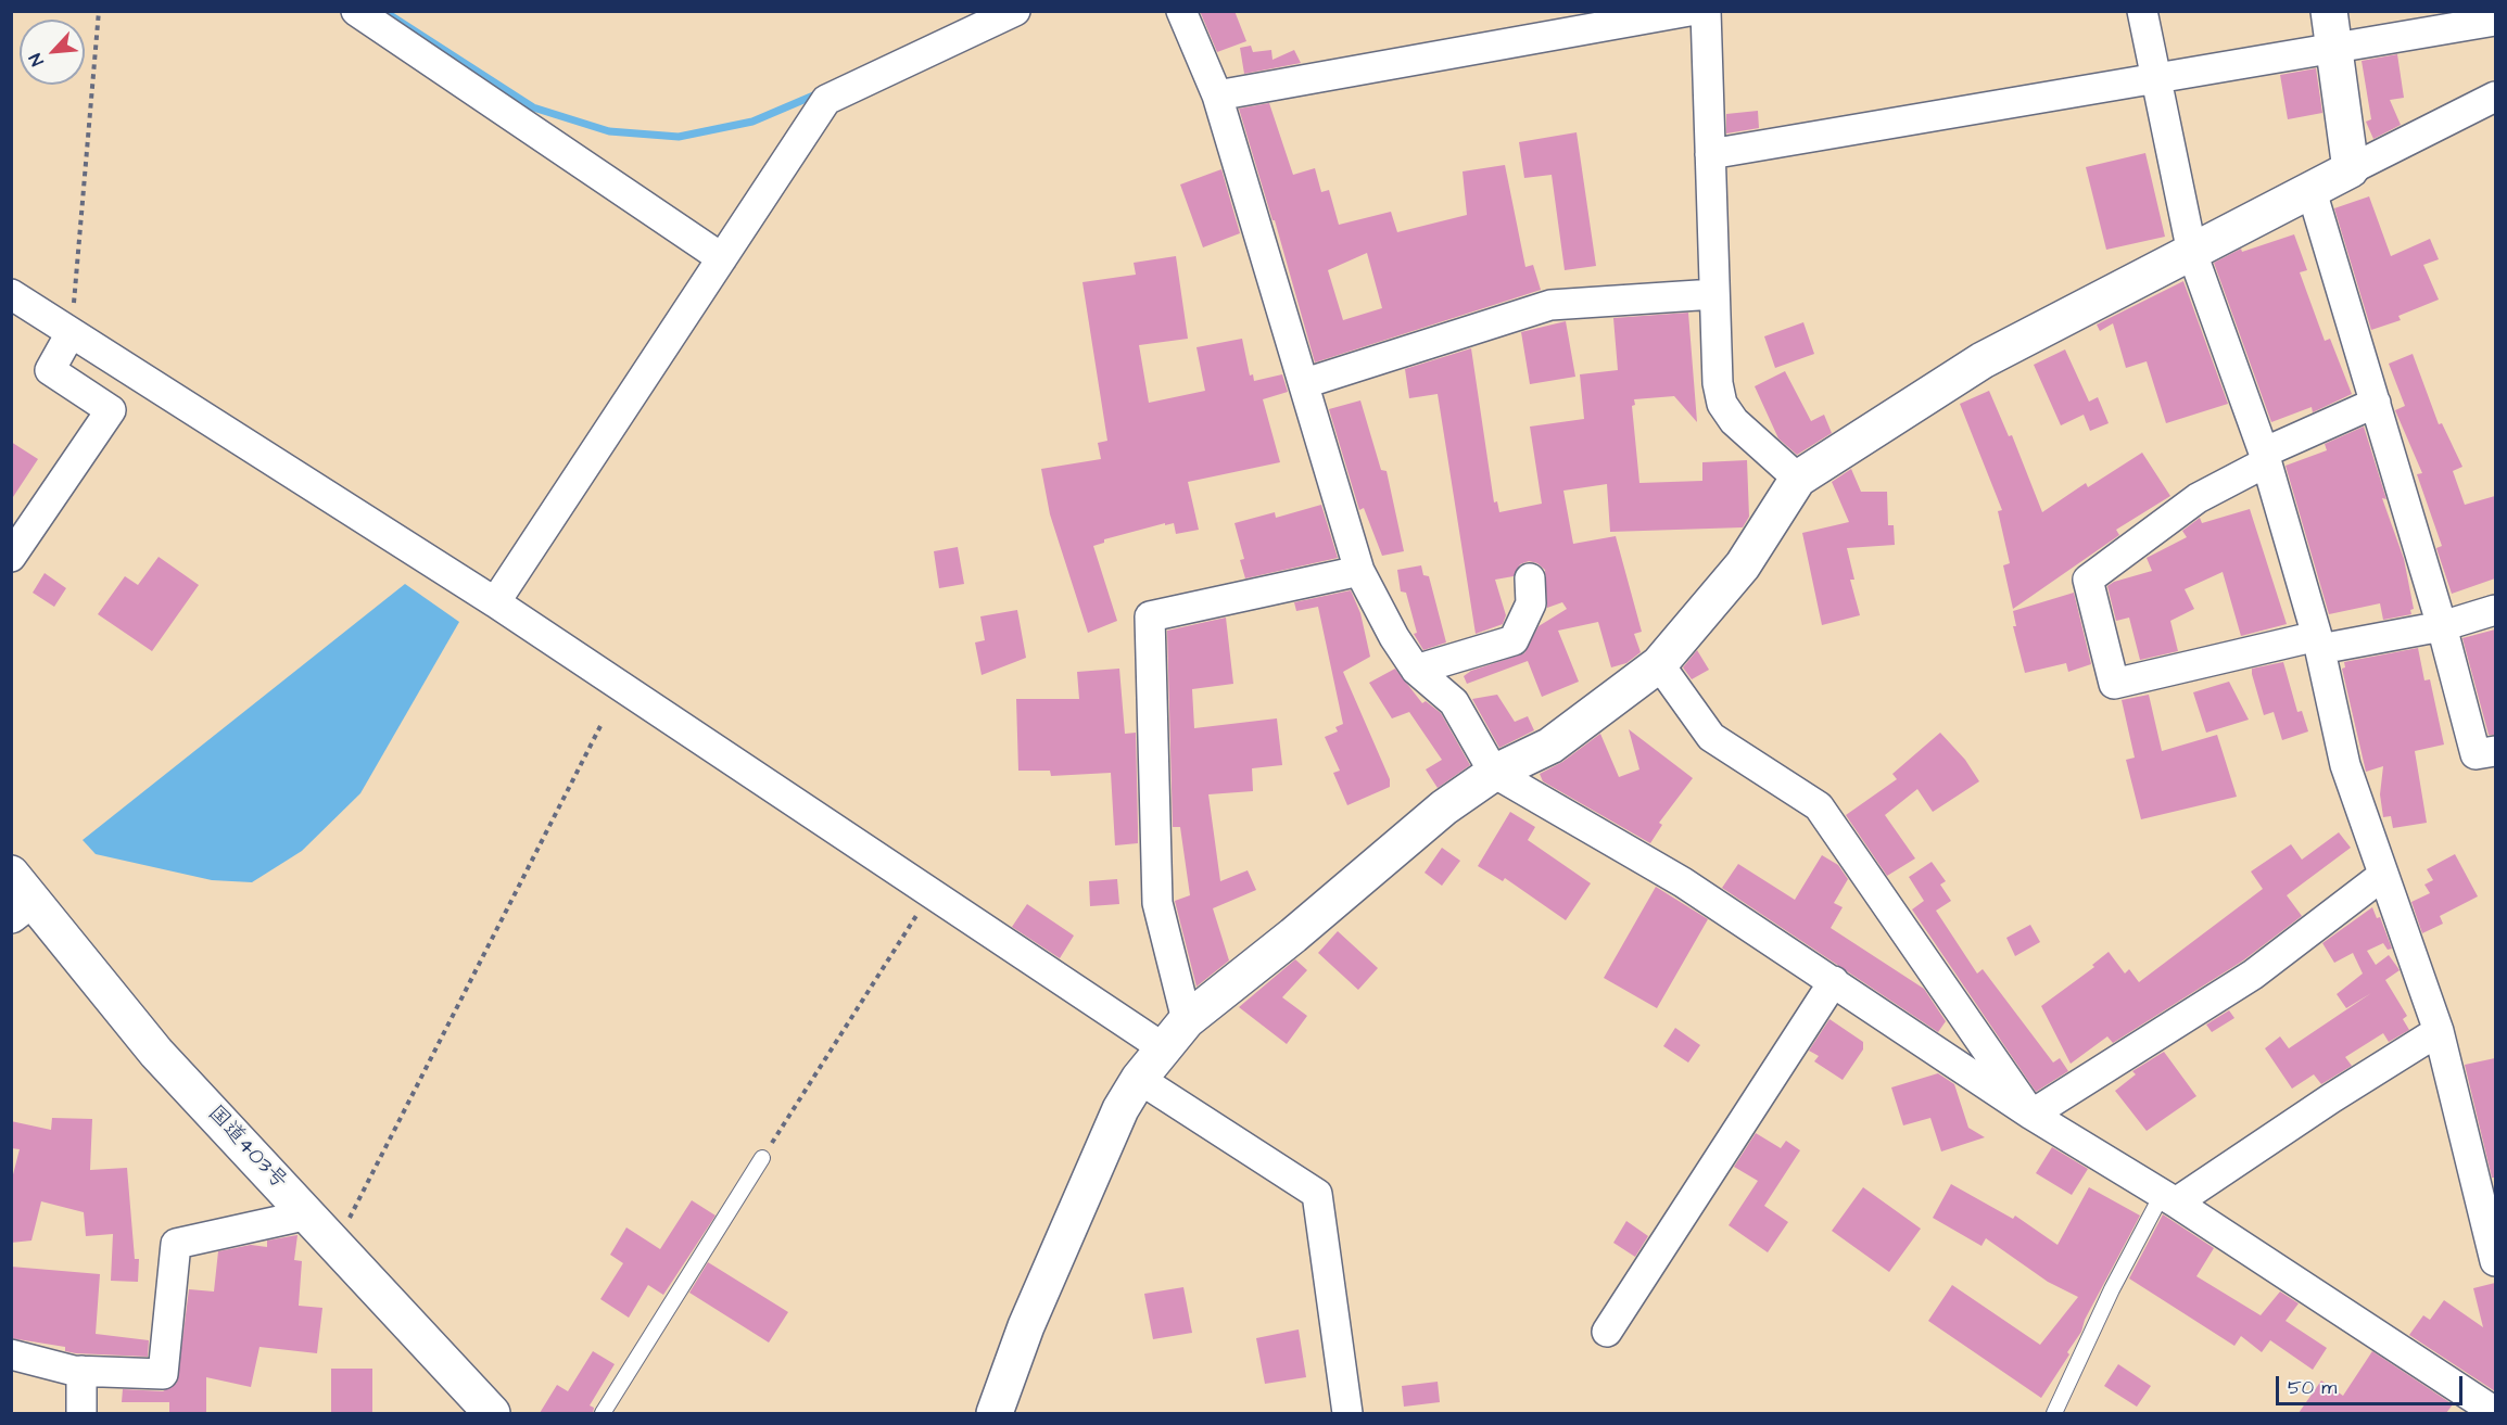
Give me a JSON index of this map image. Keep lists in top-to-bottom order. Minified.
{"streets":{"main road":["国道403号"]},"scale_bar":"50 m","north":"bottom left"}
